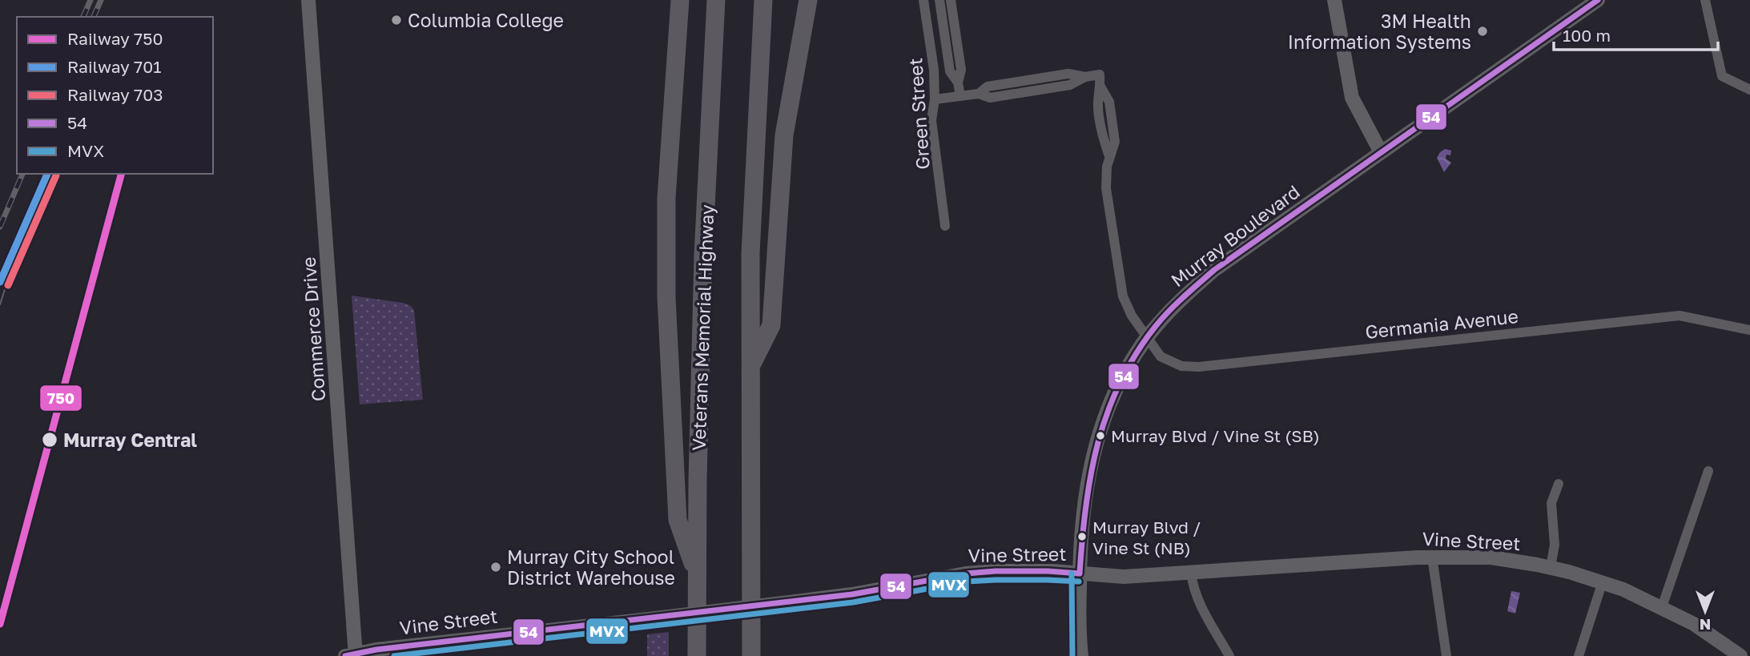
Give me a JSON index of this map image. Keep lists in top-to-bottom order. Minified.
{"streets":{"highway":["Veterans Memorial Highway"],"street":["Green Street","Murray Boulevard","Germania Avenue","Commerce Drive","Vine Street"]},"crossings":[["Murray Boulevard","Germania Avenue"],["Murray Boulevard","Vine Street"],["Commerce Drive","Vine Street"]],"places":["Columbia College","3M Health Information Systems","Murray Blvd / Vine St (SB)","Murray Central","Murray Blvd / Vine St (NB)","Murray City School District Warehouse"],"lines":["transit line 54","rail line 750","rail line 701","rail line 703","transit line MVX"],"legend":["Railway 750","Railway 701","Railway 703","54","MVX"],"scale_bar":"100 m","north":"bottom"}
